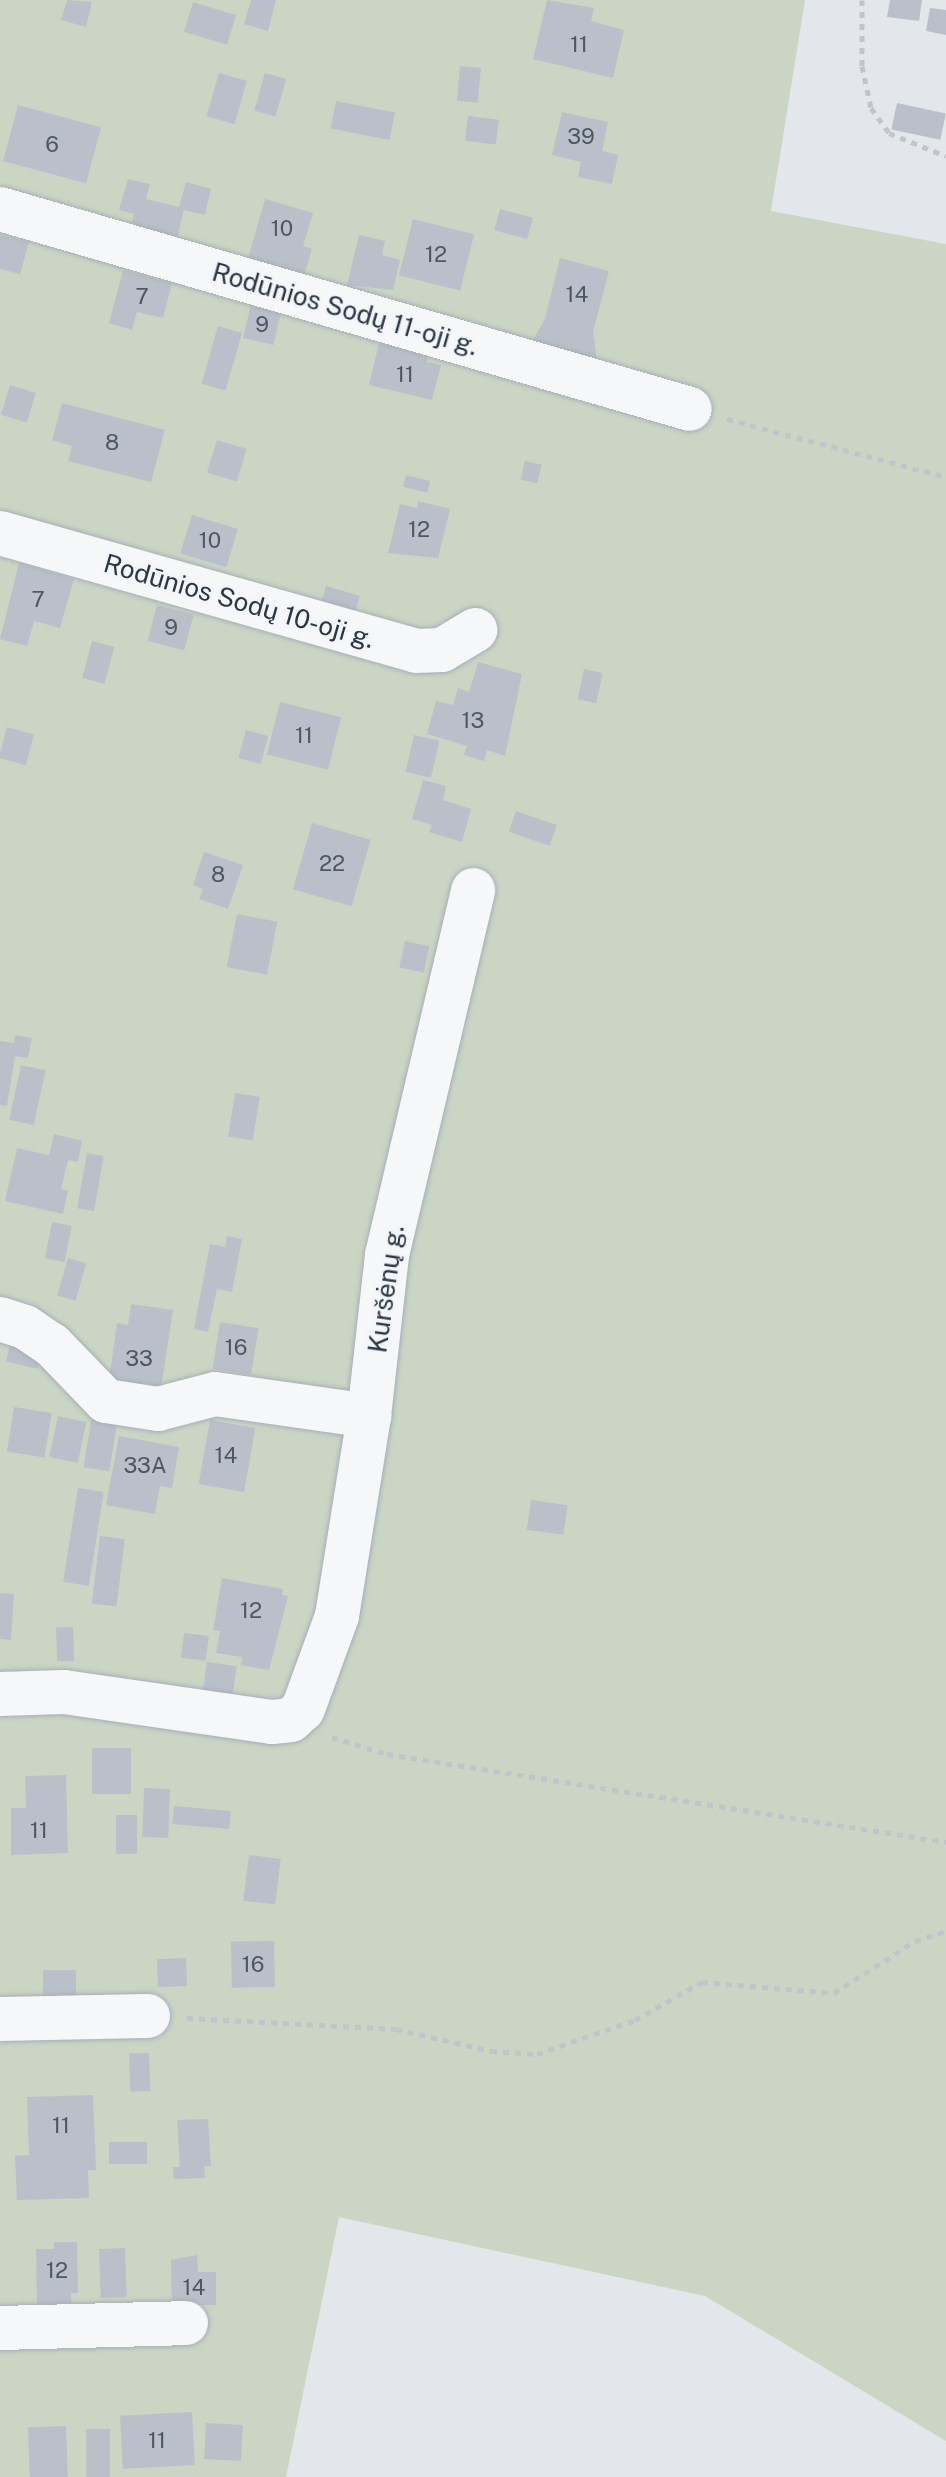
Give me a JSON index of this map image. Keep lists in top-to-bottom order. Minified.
{"streets":{"street":["Rodūnios Sodų 11-oji g.","Rodūnios Sodų 10-oji g.","Kuršėnų g."]},"house_numbers":["11","39","6","10","12","14","7","9","11","8","12","10","7","9","13","11","22","8","16","33","14","33A","12","11","16","11","12","14","11"]}
